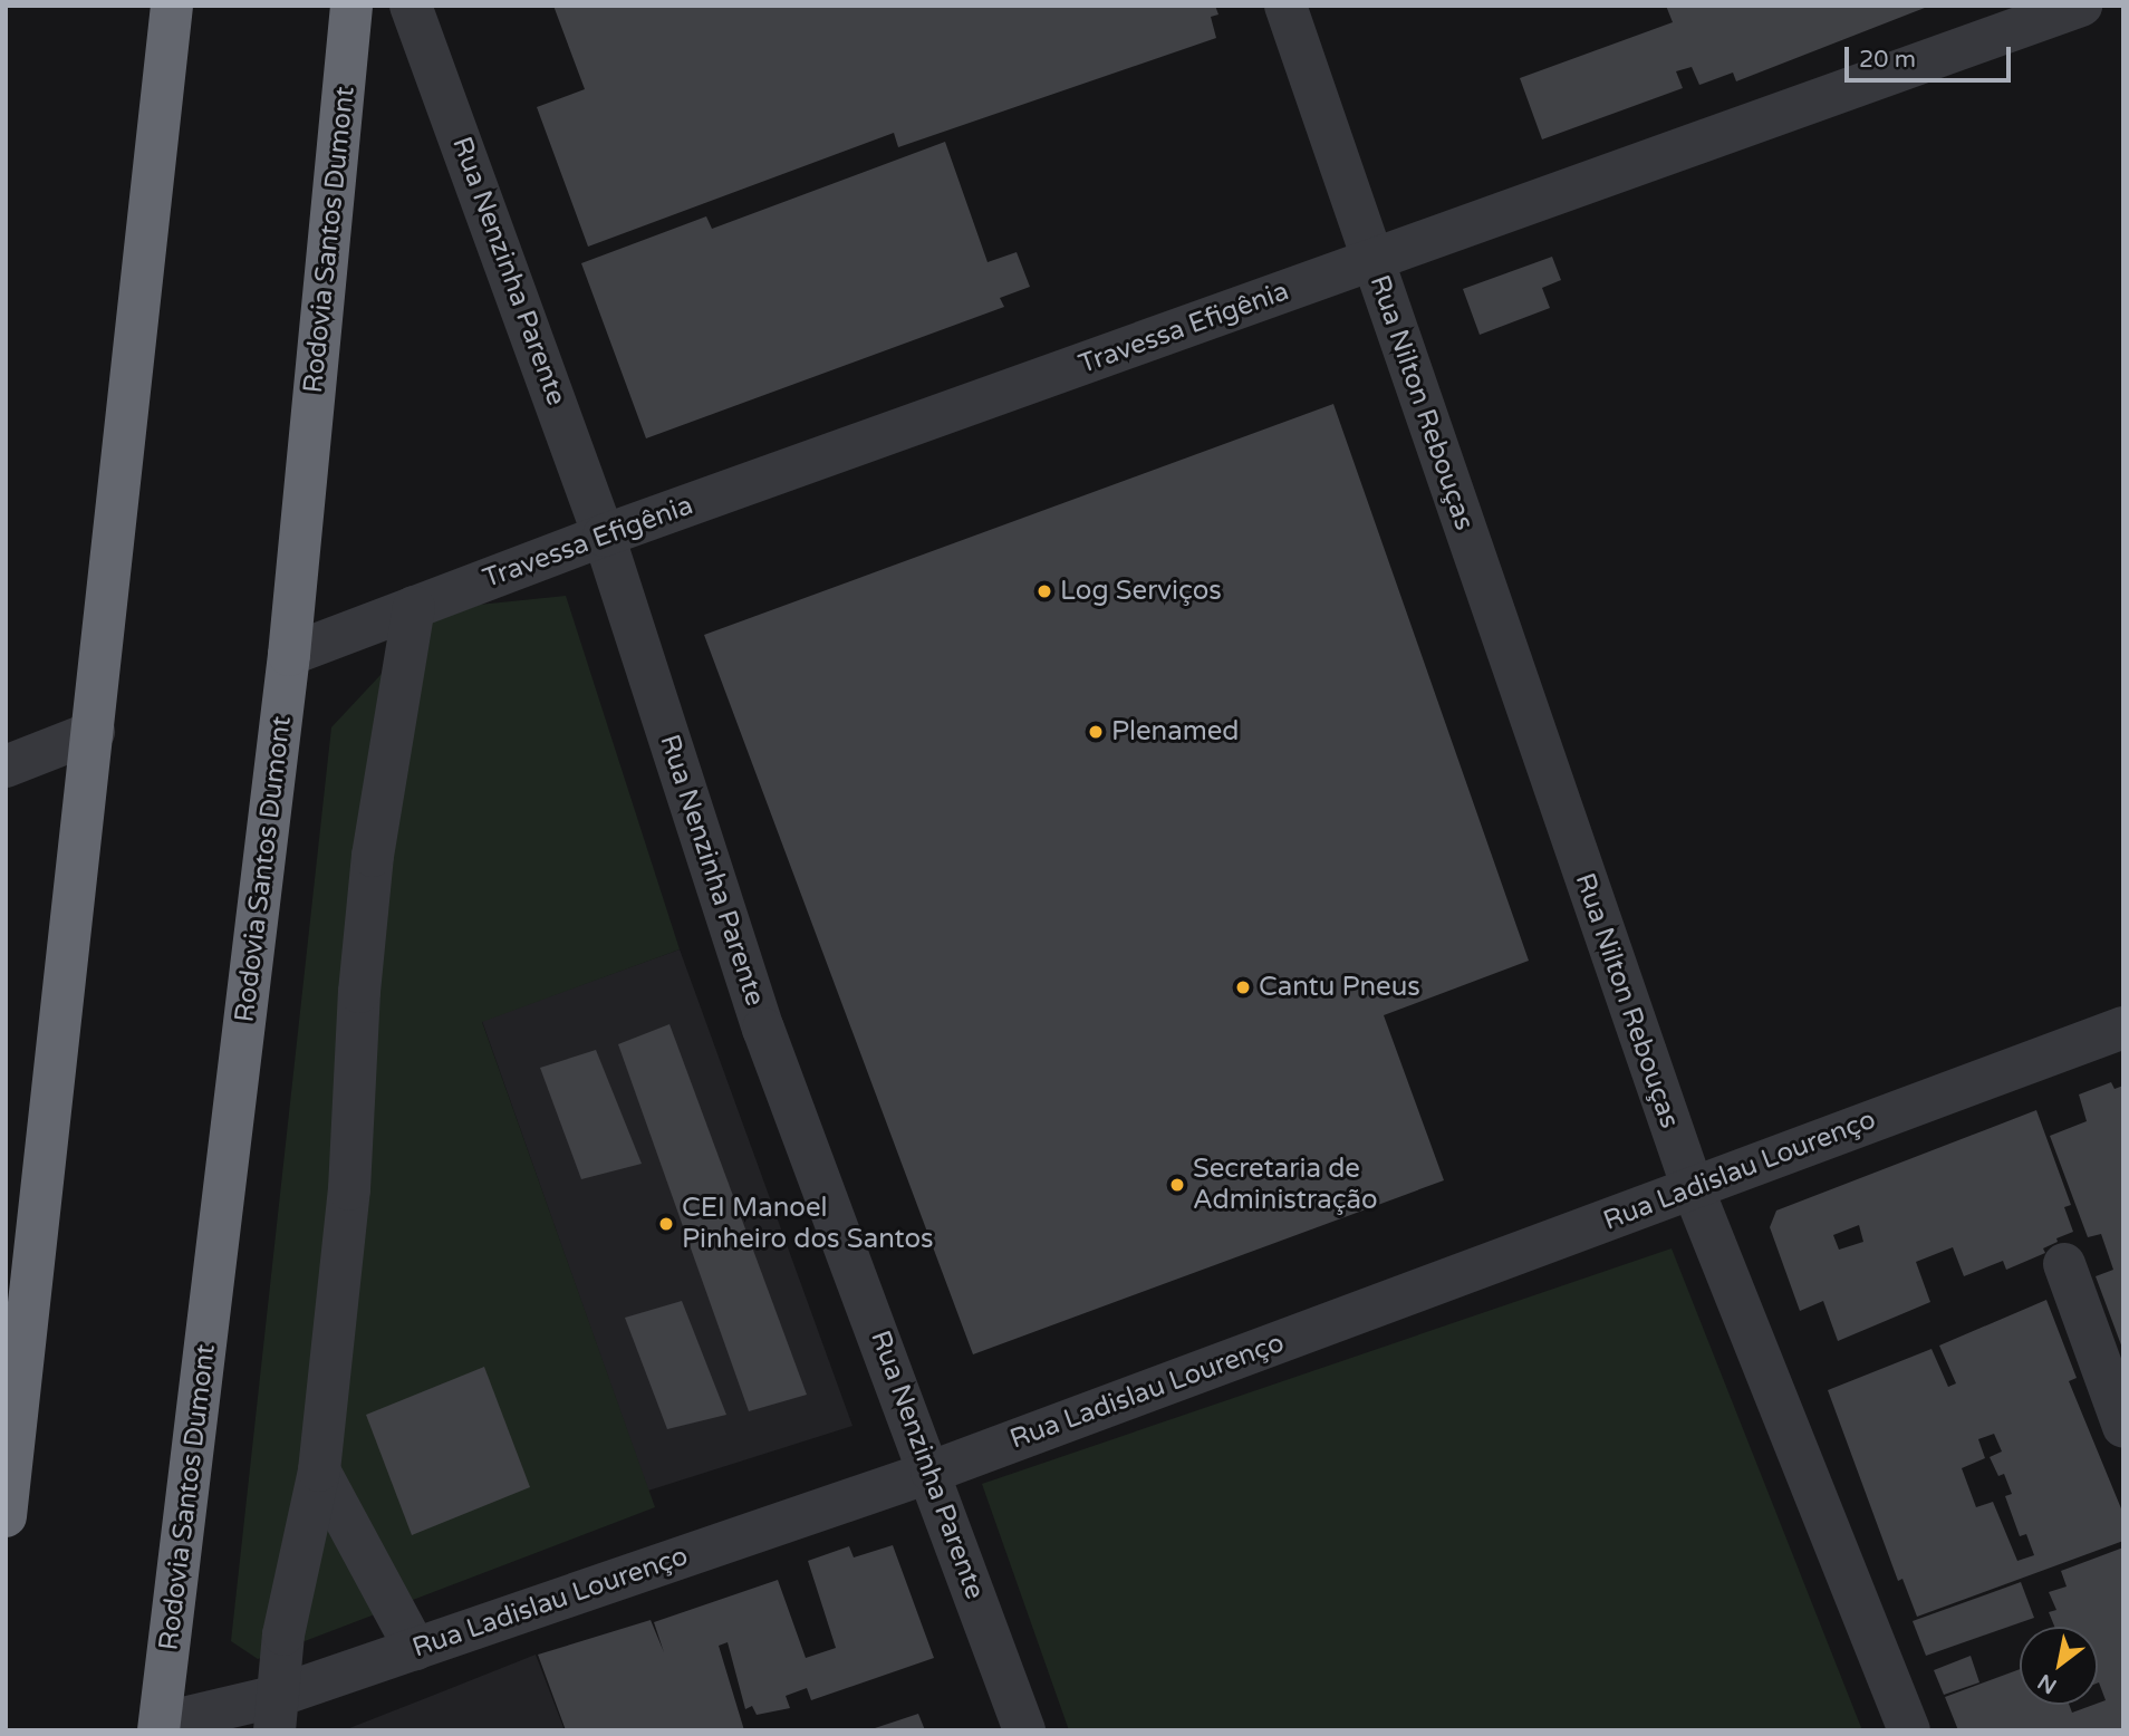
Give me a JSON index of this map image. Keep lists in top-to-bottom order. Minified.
{"streets":{"highway":["Rodovia Santos Dumont"],"street":["Rua Nenzinha Parente","Travessa Efigênia","Rua Nilton Rebouças","Rua Ladislau Lourenço"]},"crossings":[["Rodovia Santos Dumont","Travessa Efigênia"],["Rodovia Santos Dumont","Rua Ladislau Lourenço"],["Rua Nenzinha Parente","Travessa Efigênia"],["Rua Nenzinha Parente","Rua Ladislau Lourenço"],["Travessa Efigênia","Rua Nilton Rebouças"],["Rua Nilton Rebouças","Rua Ladislau Lourenço"]],"places":["Log Serviços","Plenamed","Cantu Pneus","Secretaria de Administração","CEI Manoel Pinheiro dos Santos"],"scale_bar":"20 m","north":"bottom left"}
